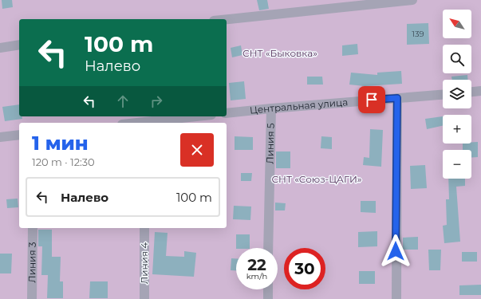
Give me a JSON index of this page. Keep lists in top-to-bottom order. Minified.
{"streets":{"street":["Центральная улица","Линия 5","Линия 3","Линия 4"]},"crossings":[["Центральная улица","Линия 5"]],"parks":["СНТ «Быковка»","СНТ «Союз-ЦАГИ»"],"house_numbers":["139"],"north":"top left","page":{"map_buttons":["+","−"],"turn":["100 m","Налево"],"heading":["1 мин","120 m · 12:30"],"list":[{"name":"Налево","value":"100 m"}],"speed":"22 km/h","limit":"30"}}
